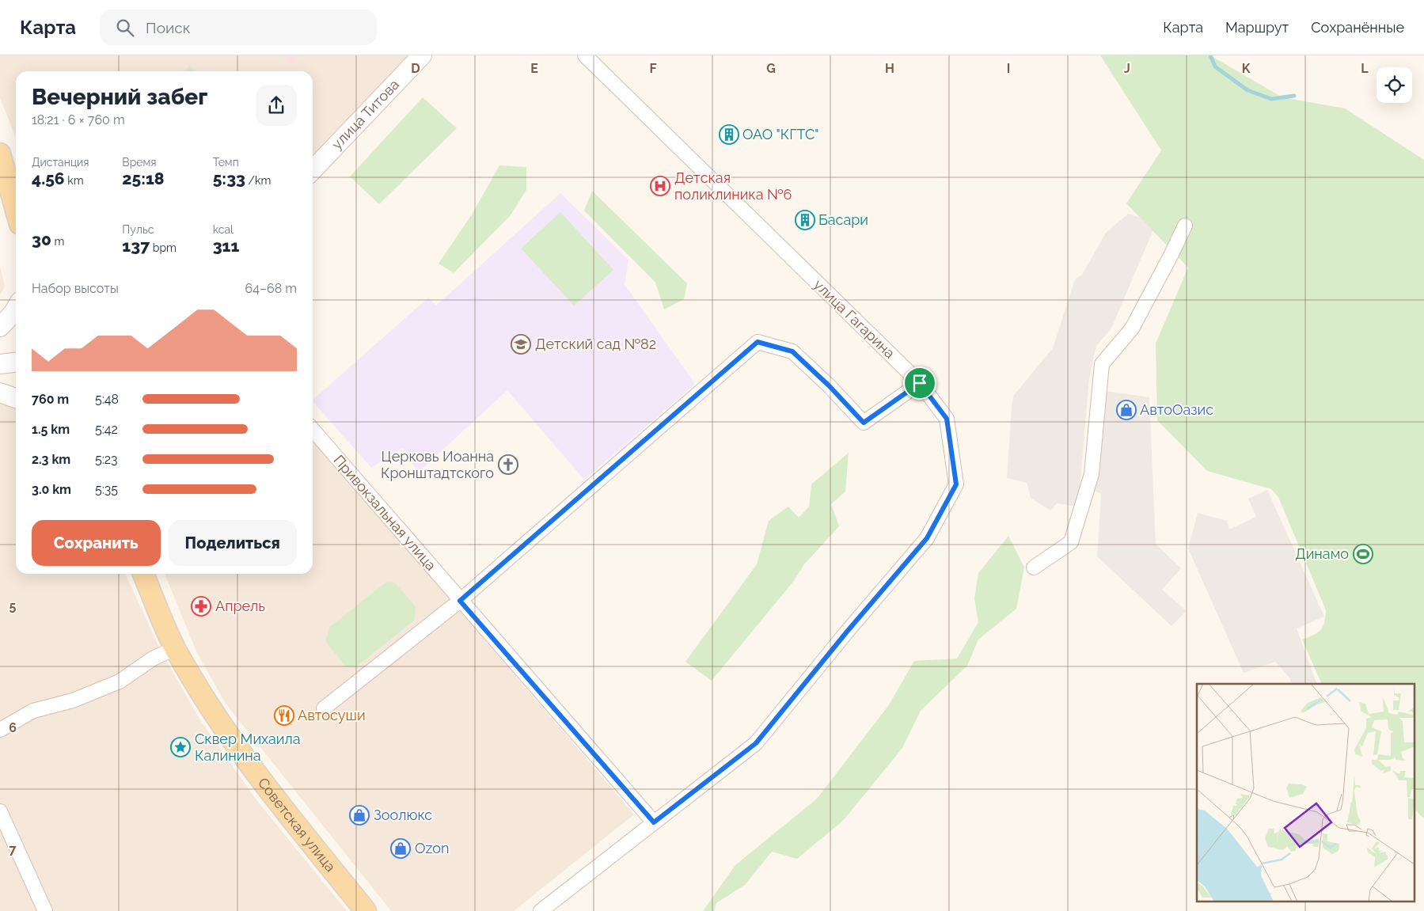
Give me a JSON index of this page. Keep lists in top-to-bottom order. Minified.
{"streets":{"main road":["улица Титова","Советская улица"],"street":["улица Гагарина","Привокзальная улица"]},"crossings":[["улица Гагарина","Привокзальная улица"]],"places":{"building":["ОАО \"КГТС\"","Басари"],"hospital":["Детская поликлиника №6"],"school or university":["Детский сад №82"],"shop":["АвтоОазис","Зоолюкс","Ozon"],"church":["Церковь Иоанна Кронштадтского"],"sports":["Динамо"],"pharmacy":["Апрель"],"restaurant":["Автосуши"],"place":["Сквер Михаила Калинина"]},"page":{"header":"Карта","search":"Поиск","nav":["Карта","Маршрут","Сохранённые"],"heading":["Вечерний забег","18:21 · 6 × 760 m"],"stats":[["Дистанция","4.56 km"],["Время","25:18"],["Темп","5:33 /km"],["30 m"],["Пульс","137 bpm"],["kcal","311"]],"chart":["Набор высоты","64–68 m"],"list":[{"name":"760 m","note":"5:48"},{"name":"1.5 km","note":"5:42"},{"name":"2.3 km","note":"5:23"},{"name":"3.0 km","note":"5:35"}],"buttons":["Сохранить","Поделиться"]},"grid":{"columns":["D","E","F","G","H","I","J","K","L"],"rows":["5","6","7"]}}
